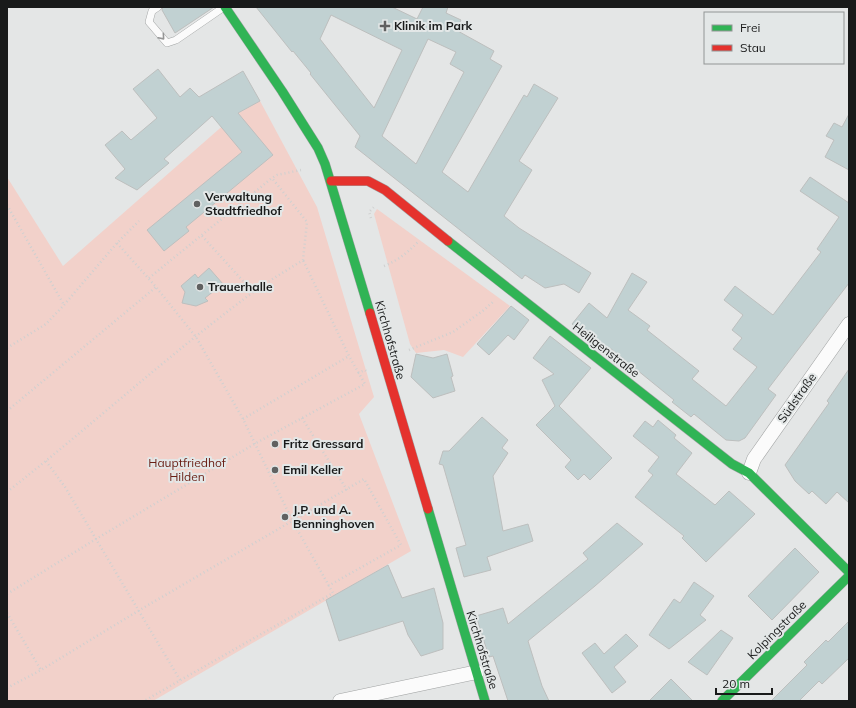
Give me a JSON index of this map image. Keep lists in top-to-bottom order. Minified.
{"streets":{"street":["Kirchhofstraße","Heiligenstraße","Südstraße","Kolpingstraße"]},"crossings":[["Kirchhofstraße","Heiligenstraße"],["Heiligenstraße","Südstraße"]],"parks":["Hauptfriedhof Hilden"],"places":{"health":["Klinik im Park"],"other":["Verwaltung Stadtfriedhof","Trauerhalle","Fritz Gressard","Emil Keller","J.P. und A. Benninghoven"]},"legend":["Frei","Stau"],"scale_bar":"20 m"}
